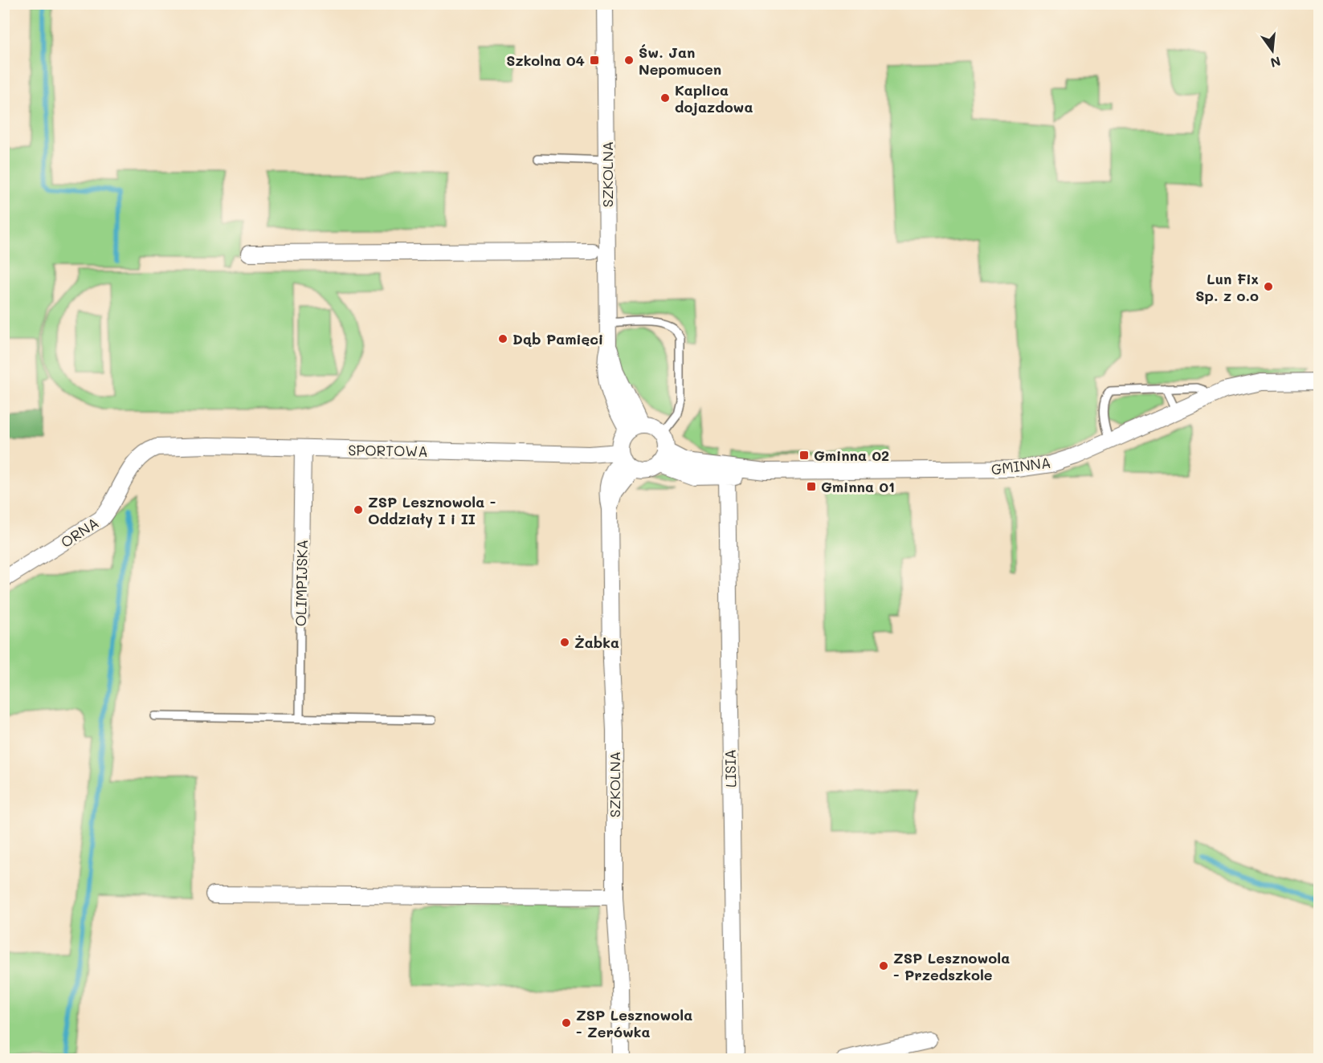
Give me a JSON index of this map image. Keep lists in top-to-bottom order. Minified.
{"streets":{"street":["SZKOLNA","SPORTOWA","GMINNA","ORNA","OLIMPIJSKA","LISIA"]},"crossings":[["SZKOLNA","SPORTOWA"],["SZKOLNA","GMINNA"],["SPORTOWA","GMINNA"],["SPORTOWA","ORNA"],["SPORTOWA","OLIMPIJSKA"],["GMINNA","LISIA"]],"places":{"transit":["Szkolna 04","Gminna 02","Gminna 01"],"other":["Św. Jan Nepomucen","Kaplica dojazdowa","Lun Fix Sp. z o.o","Dąb Pamięci","ZSP Lesznowola - Oddziały I i II","Żabka","ZSP Lesznowola - Przedszkole","ZSP Lesznowola - Zerówka"]},"north":"bottom"}
